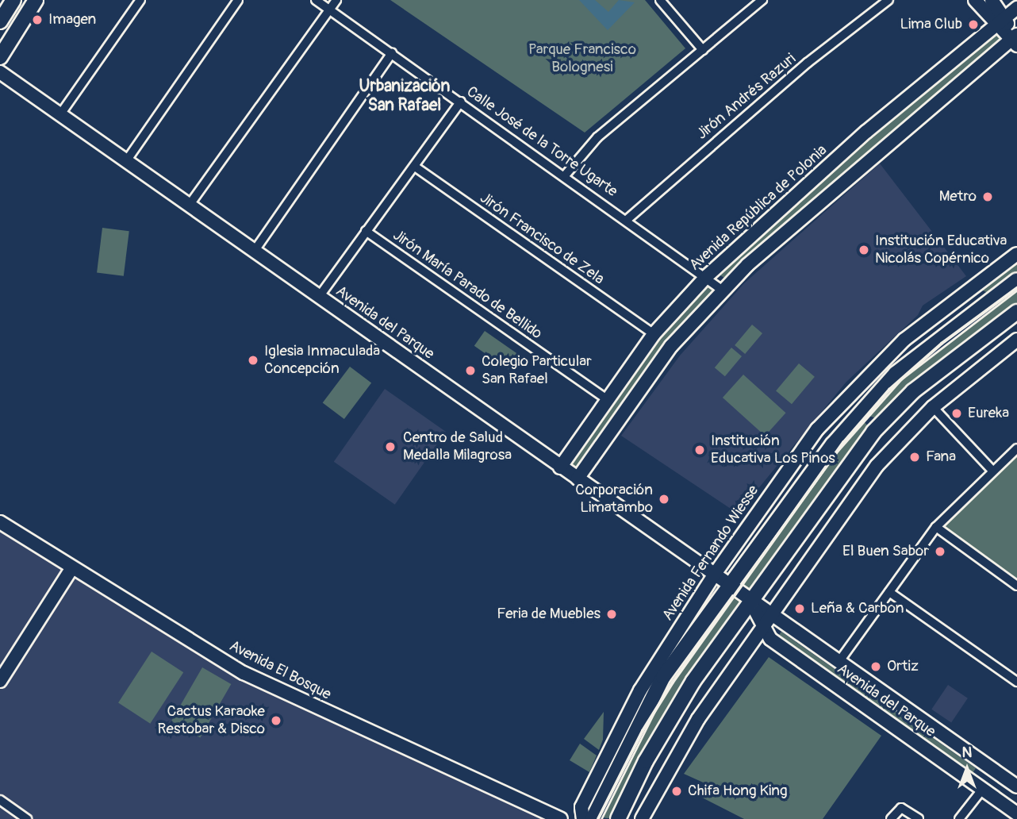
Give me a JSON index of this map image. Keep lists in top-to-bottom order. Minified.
{"streets":{"main road":["Avenida República de Polonia","Avenida del Parque","Avenida Fernando Wiesse","Avenida El Bosque"],"street":["Jirón Andrés Razuri","Calle José de la Torre Ugarte","Jirón Francisco de Zela","Jirón María Parado de Bellido"]},"crossings":[["Jirón Andrés Razuri","Calle José de la Torre Ugarte"],["Calle José de la Torre Ugarte","Avenida República de Polonia"],["Avenida República de Polonia","Jirón Francisco de Zela"],["Avenida República de Polonia","Jirón María Parado de Bellido"],["Avenida República de Polonia","Avenida del Parque"],["Avenida del Parque","Avenida Fernando Wiesse"]],"districts":["Urbanización San Rafael"],"parks":["Parque Francisco Bolognesi"],"places":["Imagen","Lima Club","Metro","Institución Educativa Nicolás Copérnico","Iglesia Inmaculada Concepción","Colegio Particular San Rafael","Eureka","Centro de Salud Medalla Milagrosa","Institución Educativa Los Pinos","Fana","Corporación Limatambo","El Buen Sabor","Leña & Carbon","Feria de Muebles","Ortiz","Cactus Karaoke Restobar & Disco","Chifa Hong King"],"north":"top"}
